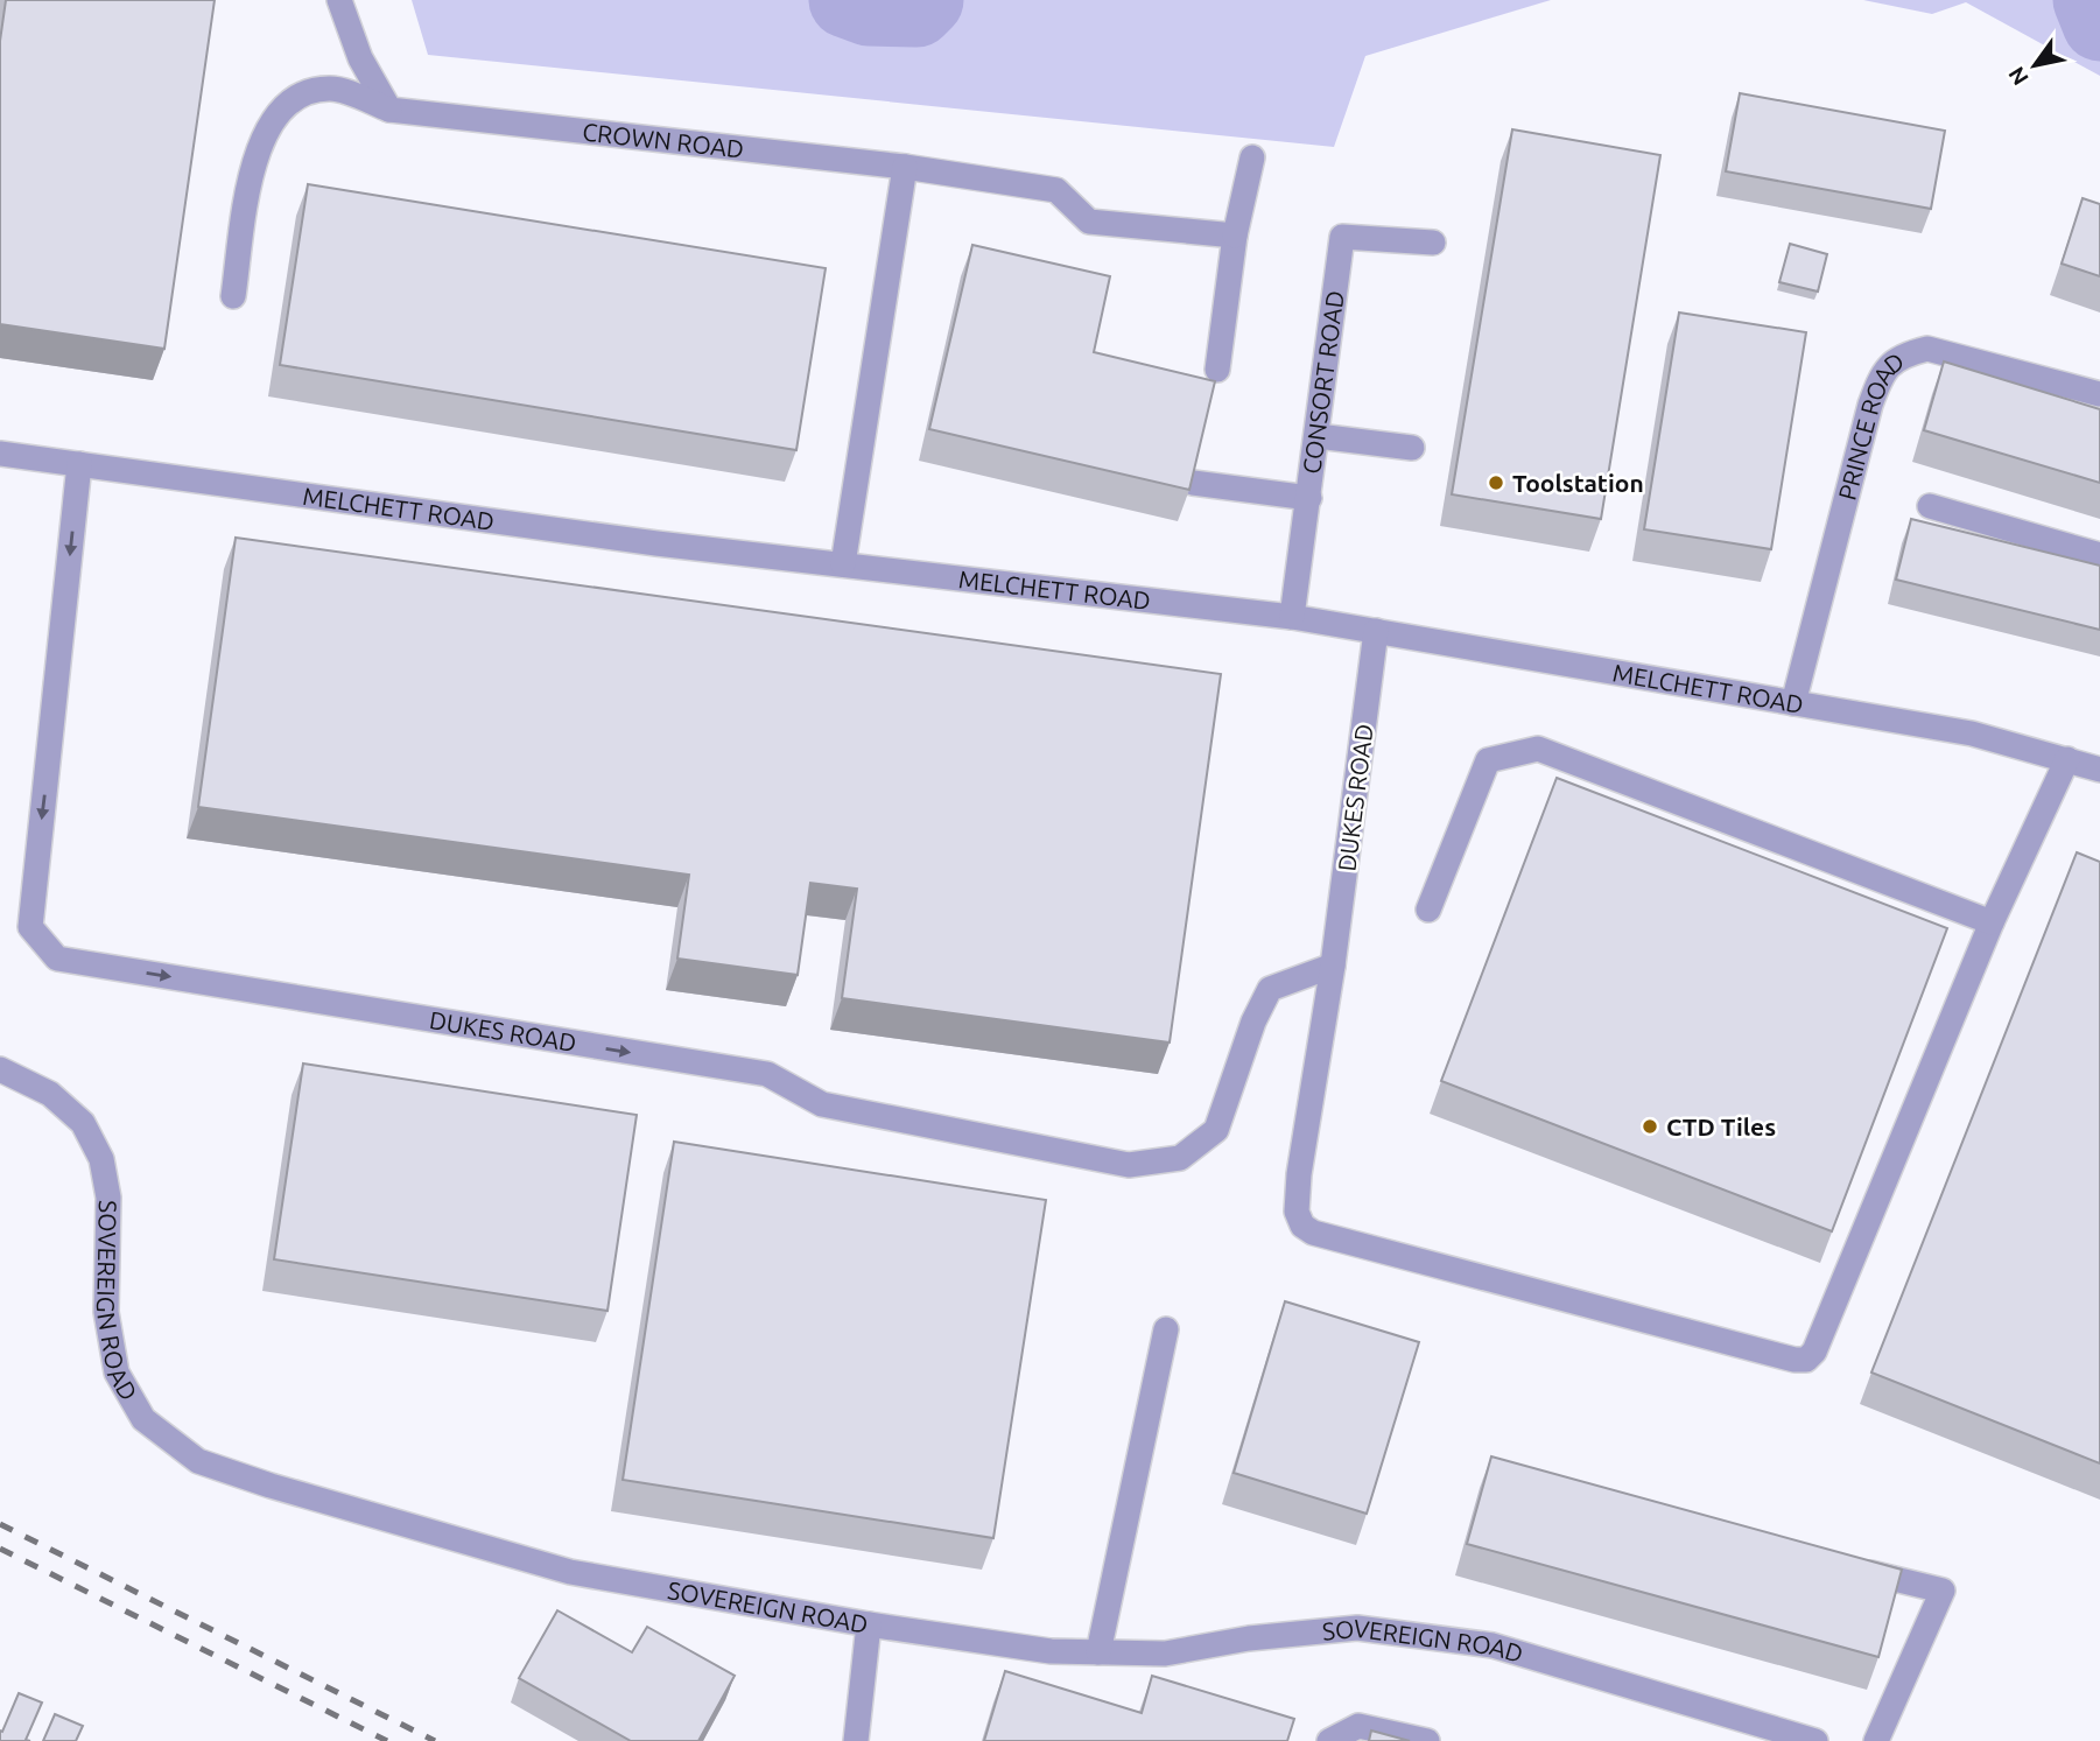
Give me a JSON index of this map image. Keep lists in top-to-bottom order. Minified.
{"streets":{"street":["CROWN ROAD","CONSORT ROAD","PRINCE ROAD","MELCHETT ROAD","DUKES ROAD","SOVEREIGN ROAD"]},"crossings":[["CONSORT ROAD","MELCHETT ROAD"],["PRINCE ROAD","MELCHETT ROAD"],["MELCHETT ROAD","DUKES ROAD"]],"places":["Toolstation","CTD Tiles"],"north":"bottom left"}
